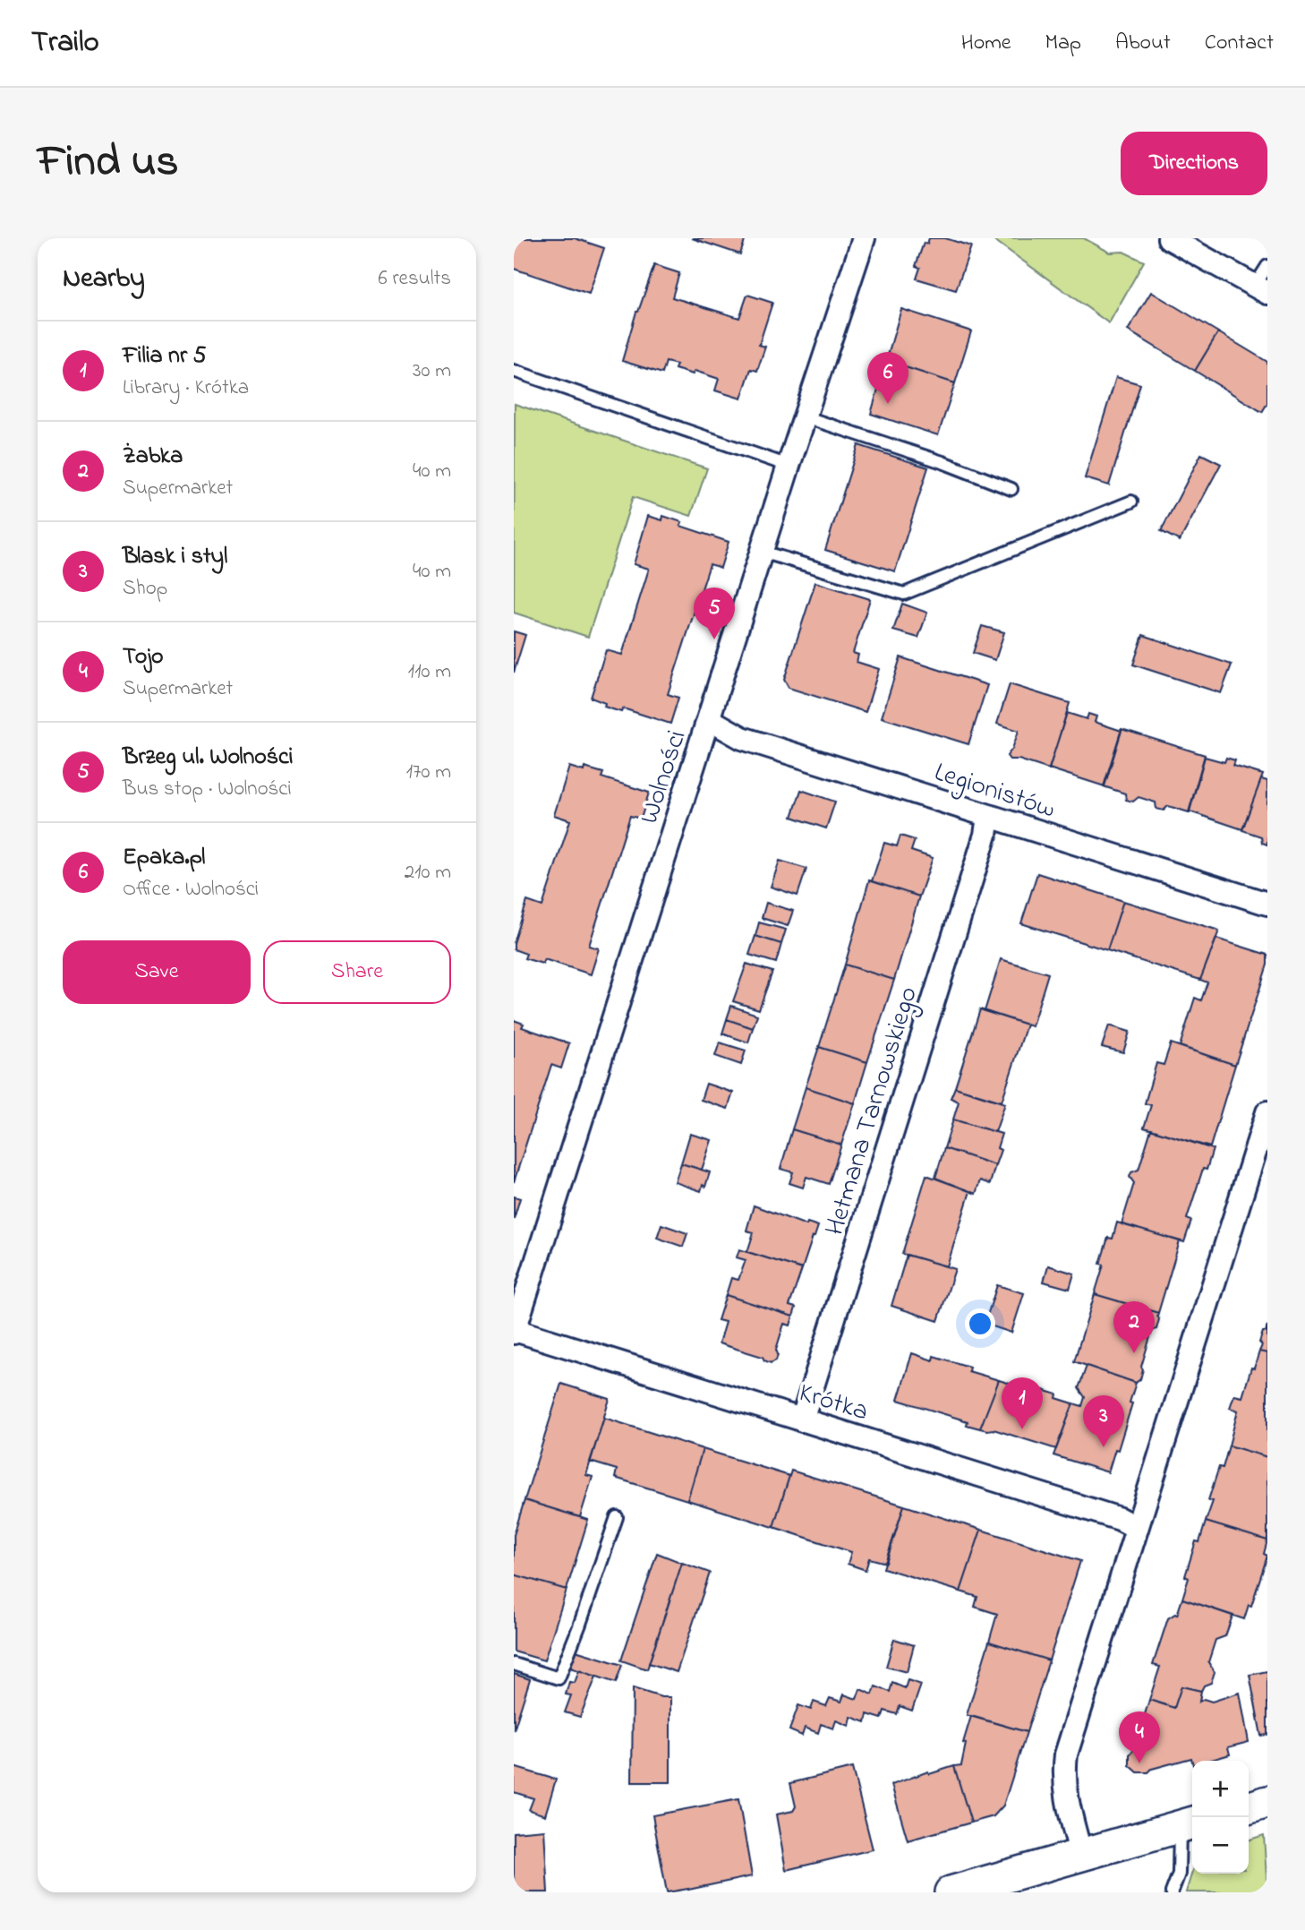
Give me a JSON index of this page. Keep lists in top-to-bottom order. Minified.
{"streets":{"street":["Wolności","Legionistów","Hetmana Tarnowskiego","Krótka"]},"crossings":[["Wolności","Legionistów"],["Wolności","Krótka"],["Legionistów","Hetmana Tarnowskiego"],["Hetmana Tarnowskiego","Krótka"]],"page":{"header":"Trailo","nav":["Home","Map","About","Contact"],"title":"Find us","buttons":["Directions",["Save","Share"]],"heading":["Nearby","6 results"],"list":[{"mark":"1","name":"Filia nr 5","note":"Library · Krótka","value":"30 m"},{"mark":"2","name":"Żabka","note":"Supermarket","value":"40 m"},{"mark":"3","name":"Blask i styl","note":"Shop","value":"40 m"},{"mark":"4","name":"Tojo","note":"Supermarket","value":"110 m"},{"mark":"5","name":"Brzeg ul. Wolności","note":"Bus stop · Wolności","value":"170 m"},{"mark":"6","name":"Epaka.pl","note":"Office · Wolności","value":"210 m"}],"pins":["6","5","2","1","3","4"],"map_buttons":["+","−"]}}
